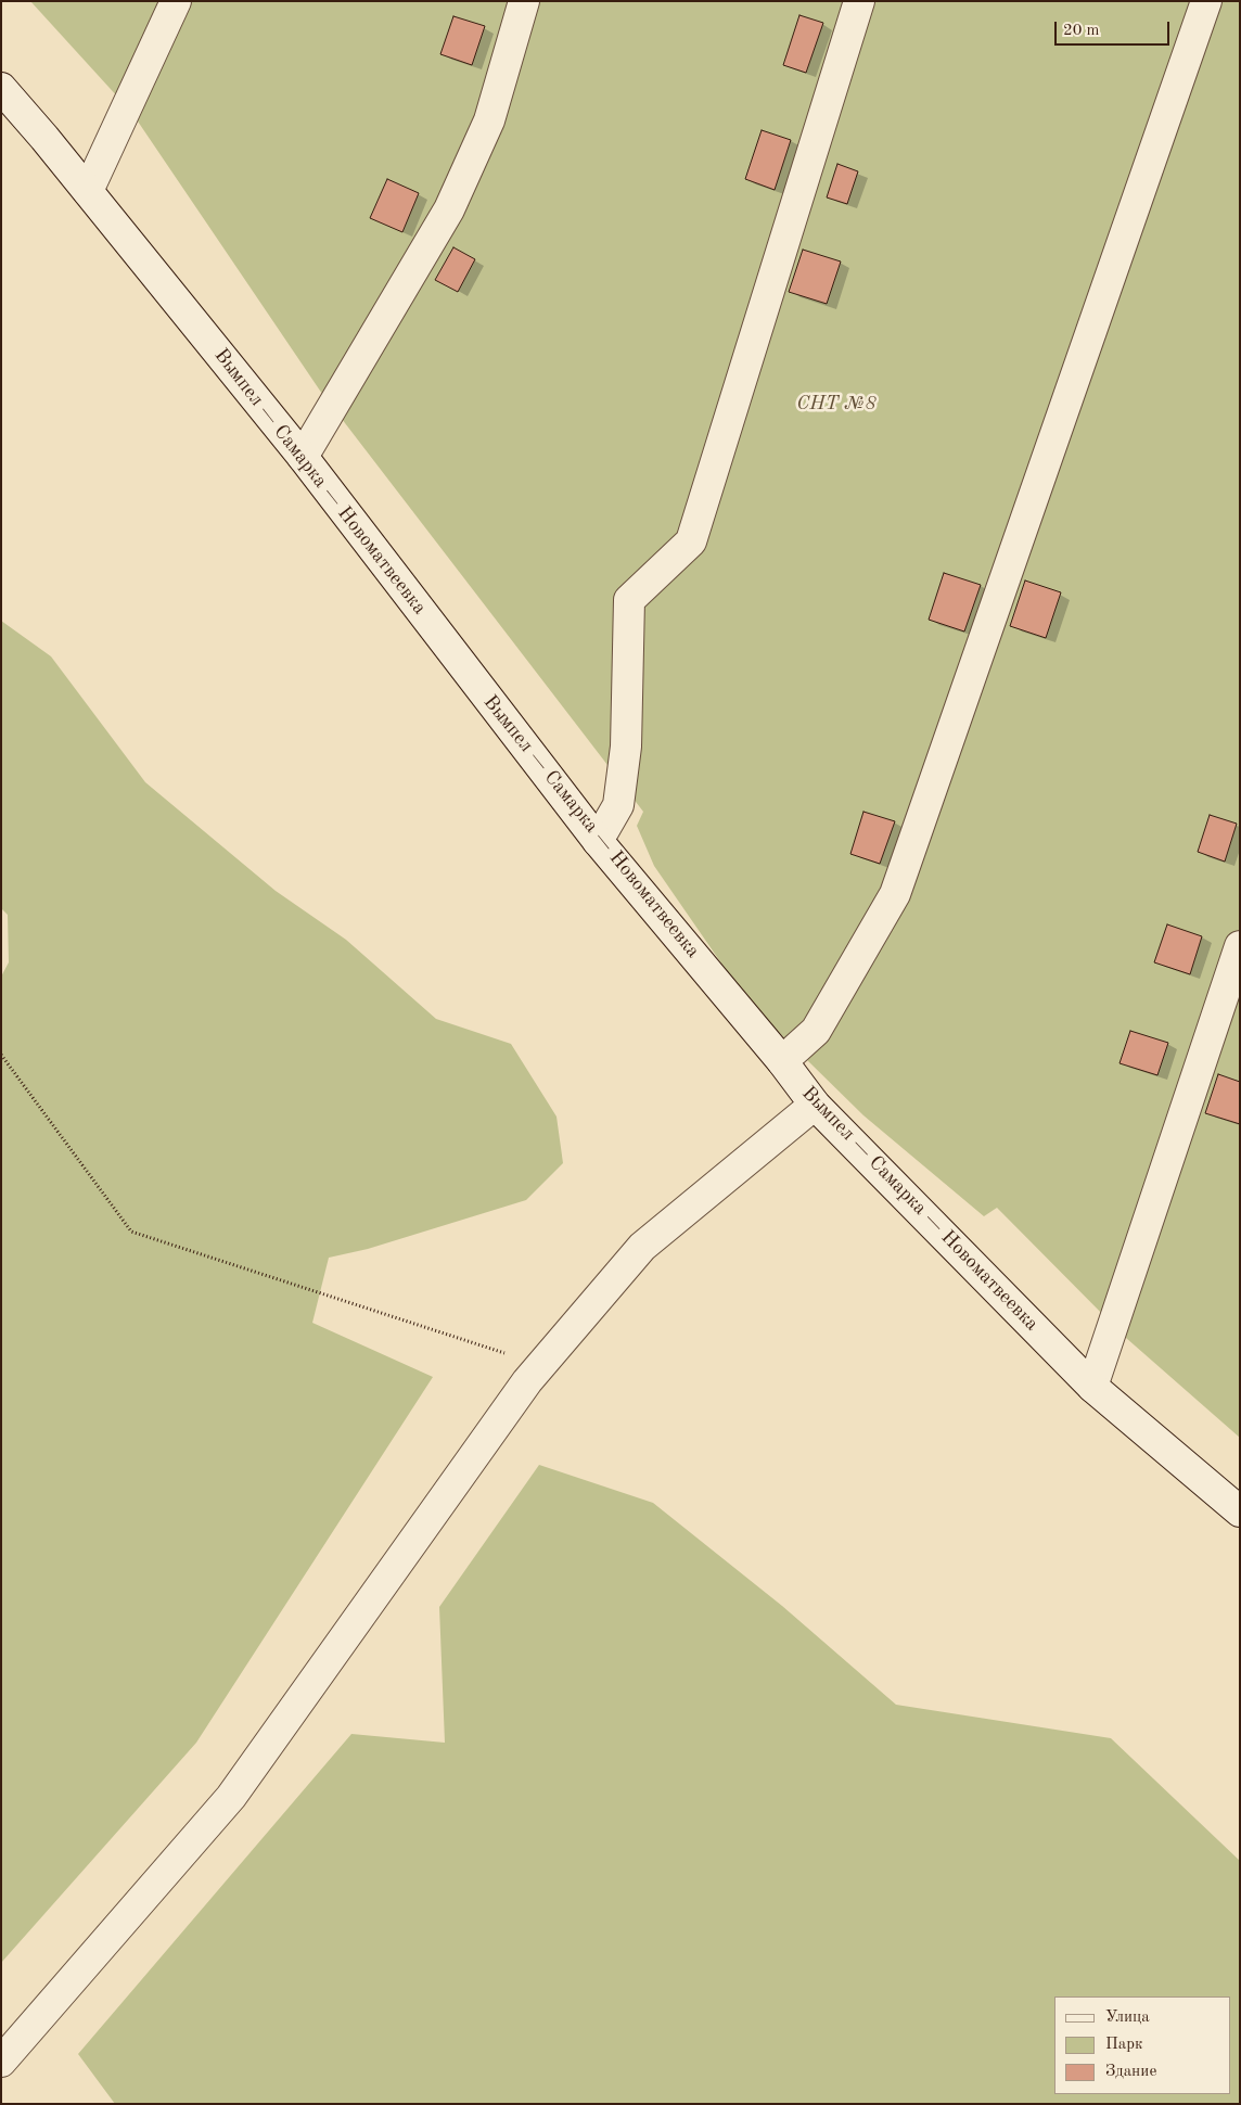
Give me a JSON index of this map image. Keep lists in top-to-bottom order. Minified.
{"streets":{"street":["Вымпел — Самарка — Новоматвеевка"]},"parks":["СНТ №8"],"legend":["Улица","Парк","Здание"],"scale_bar":"20 m"}
